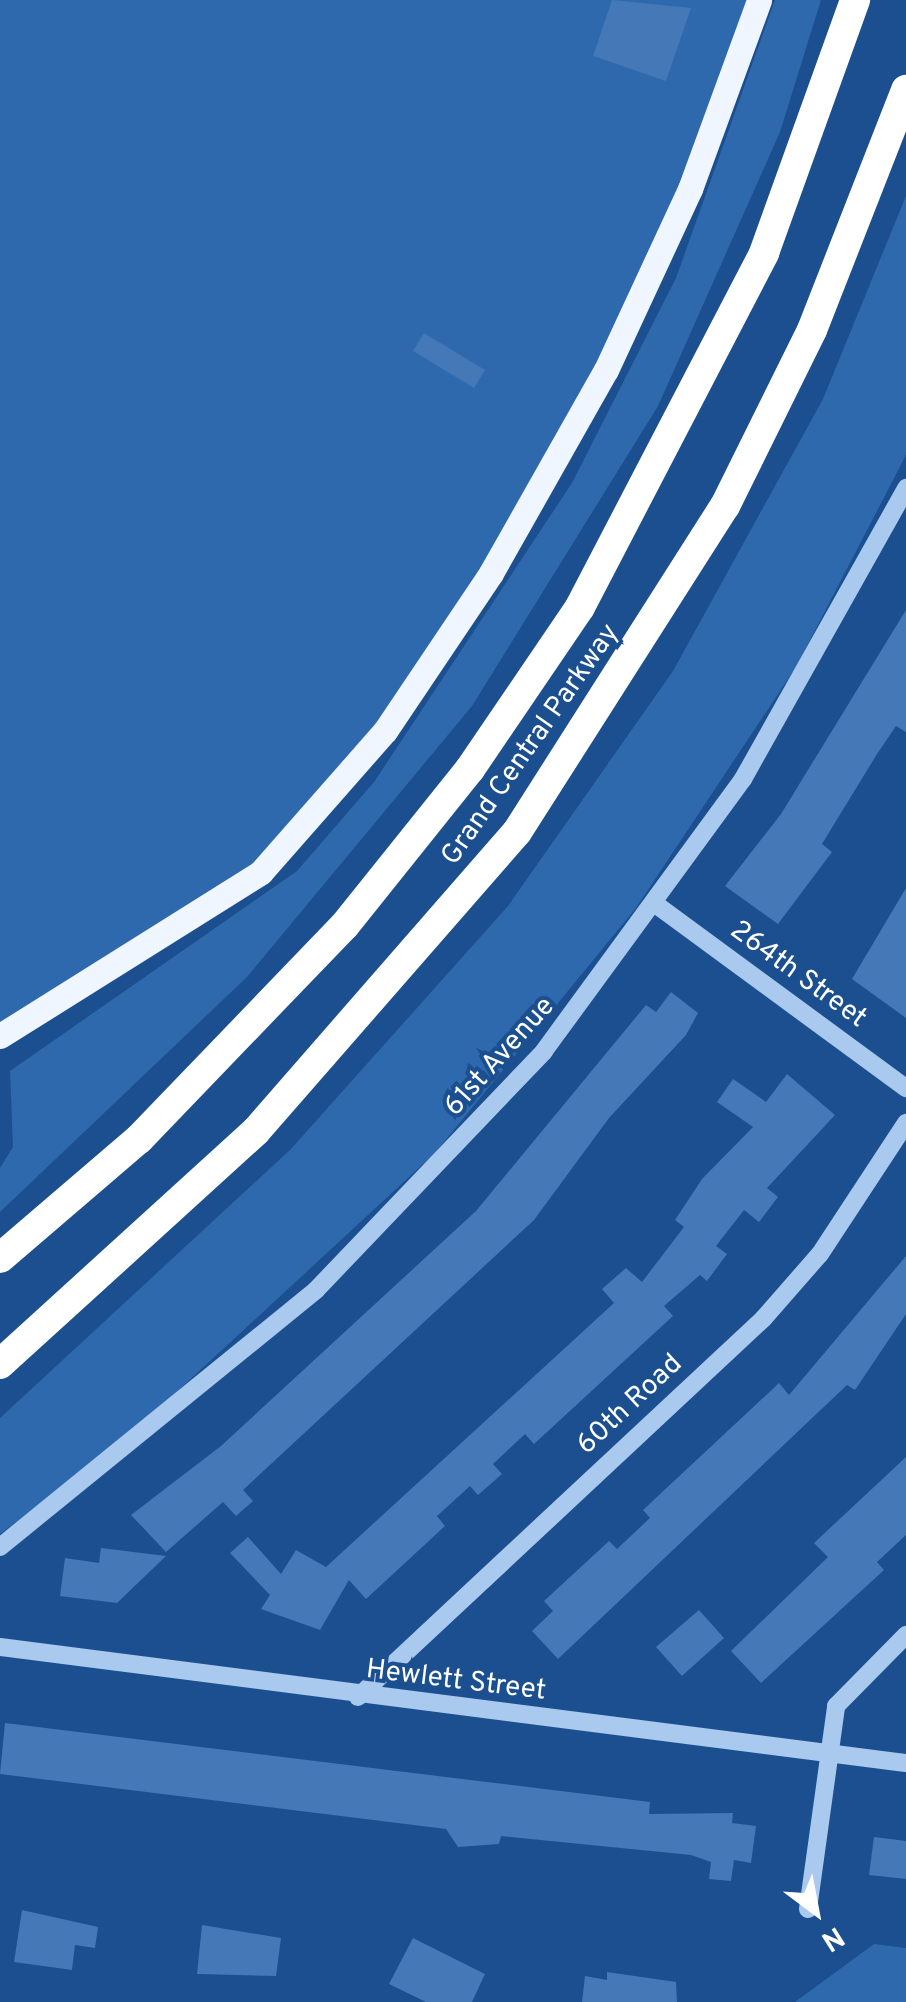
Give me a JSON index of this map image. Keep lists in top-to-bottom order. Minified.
{"streets":{"highway":["Grand Central Parkway"],"street":["264th Street","61st Avenue","60th Road","Hewlett Street"]},"crossings":[["264th Street","61st Avenue"],["60th Road","Hewlett Street"]],"north":"bottom right"}
